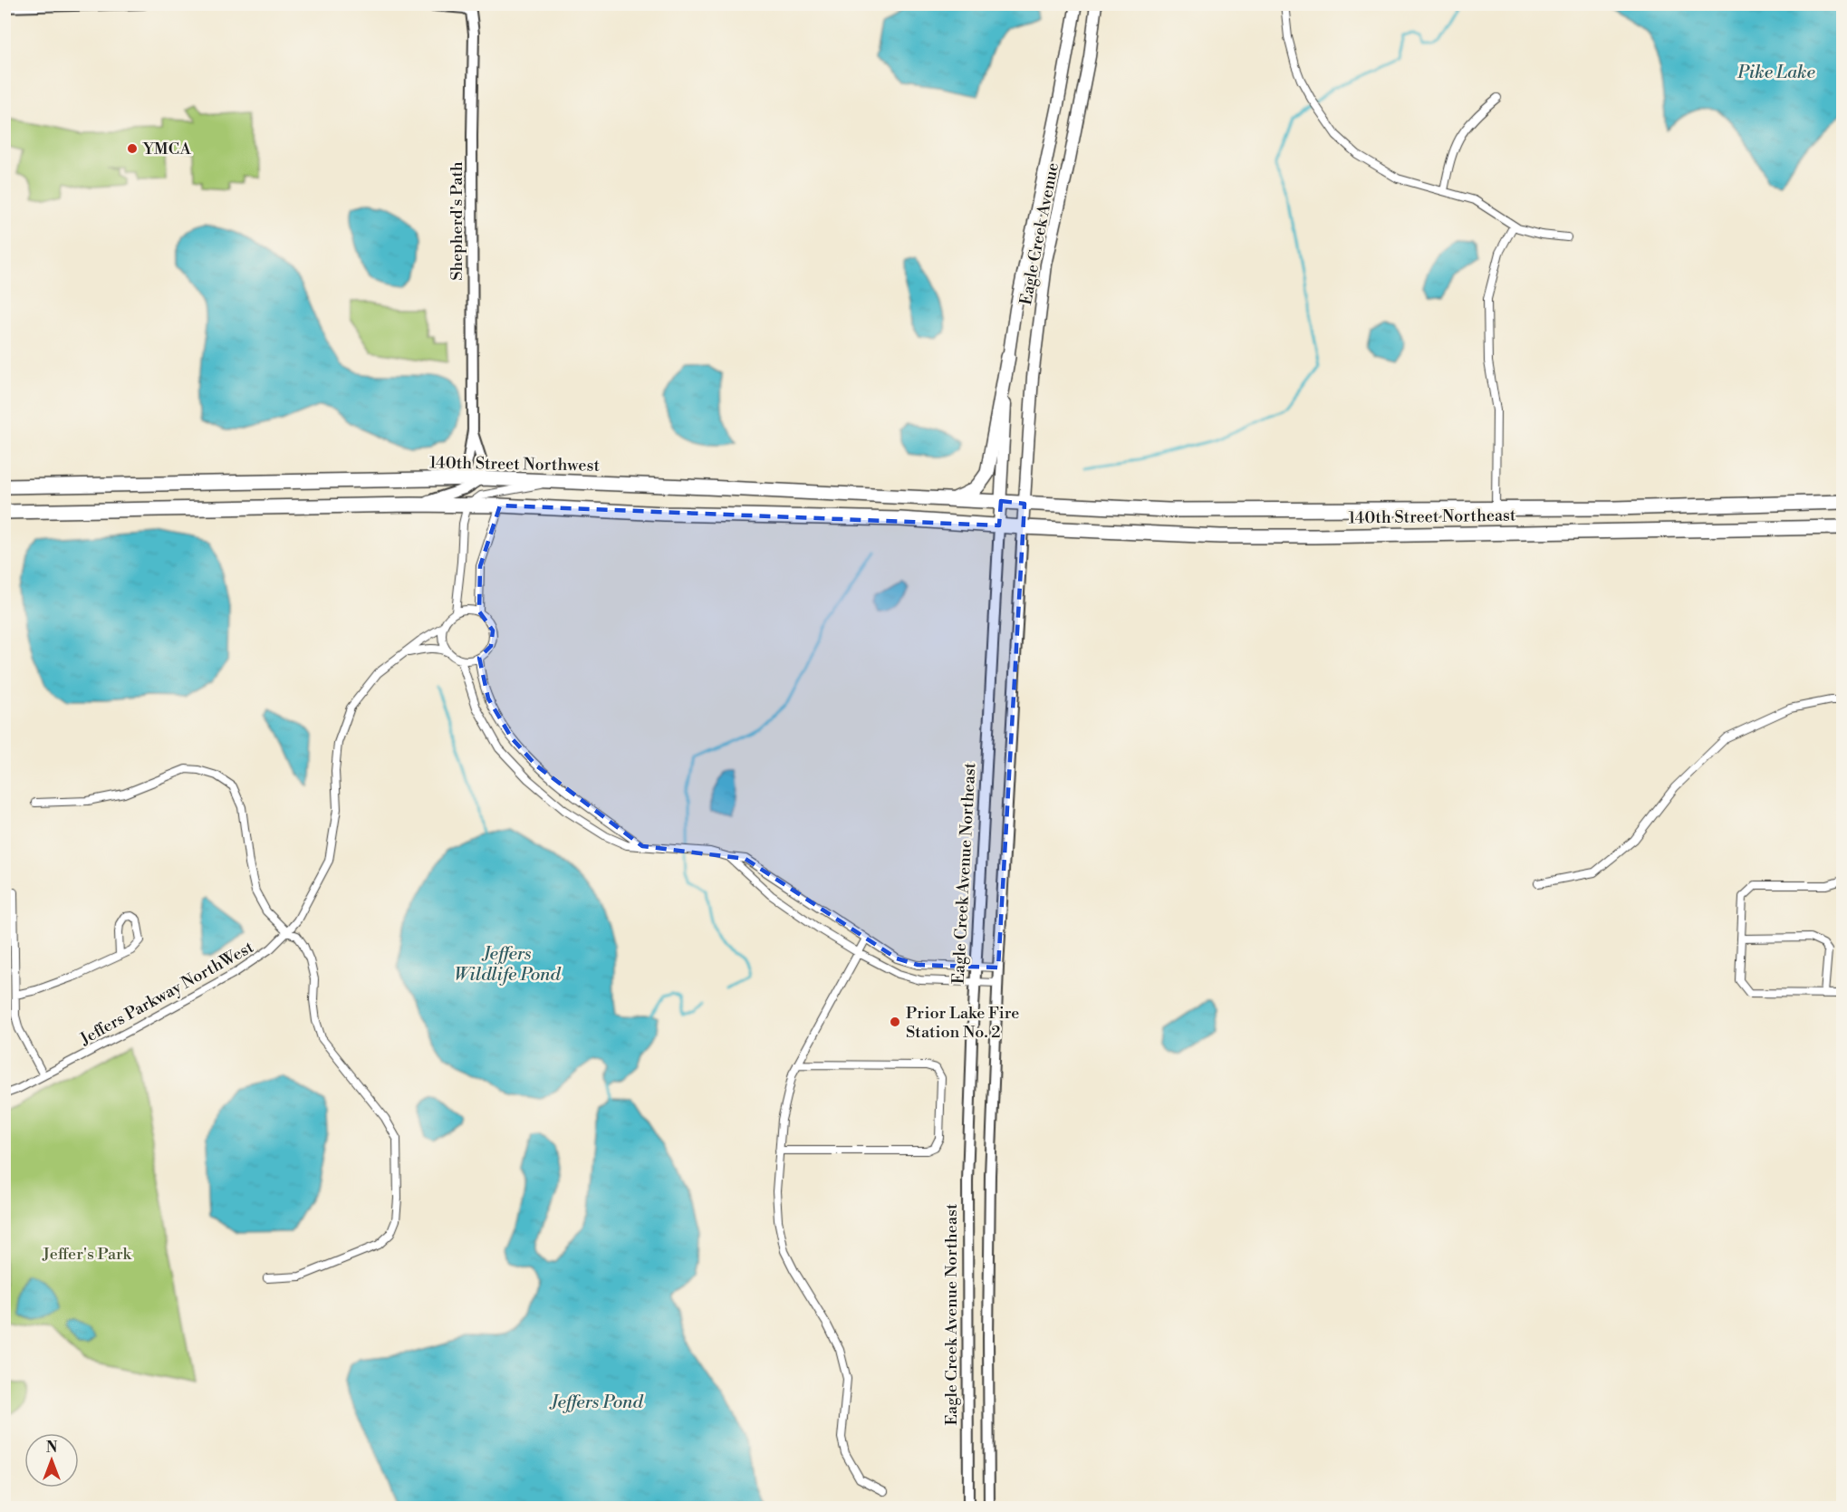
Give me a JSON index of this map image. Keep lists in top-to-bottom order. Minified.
{"streets":{"highway":["140th Street Northwest","140th Street Northeast"],"main road":["Shepherd's Path","Eagle Creek Avenue","Eagle Creek Avenue Northeast"],"street":["Jeffers Parkway NorthWest"]},"crossings":[["Shepherd's Path","140th Street Northwest"],["Eagle Creek Avenue","140th Street Northwest"],["Eagle Creek Avenue","140th Street Northeast"],["Eagle Creek Avenue","Eagle Creek Avenue Northeast"],["140th Street Northwest","140th Street Northeast"],["140th Street Northwest","Eagle Creek Avenue Northeast"]],"water":["Pike Lake","Jeffers Wildlife Pond","Jeffers Pond"],"parks":["Jeffer's Park"],"places":["YMCA","Prior Lake Fire Station No. 2"],"north":"top"}
